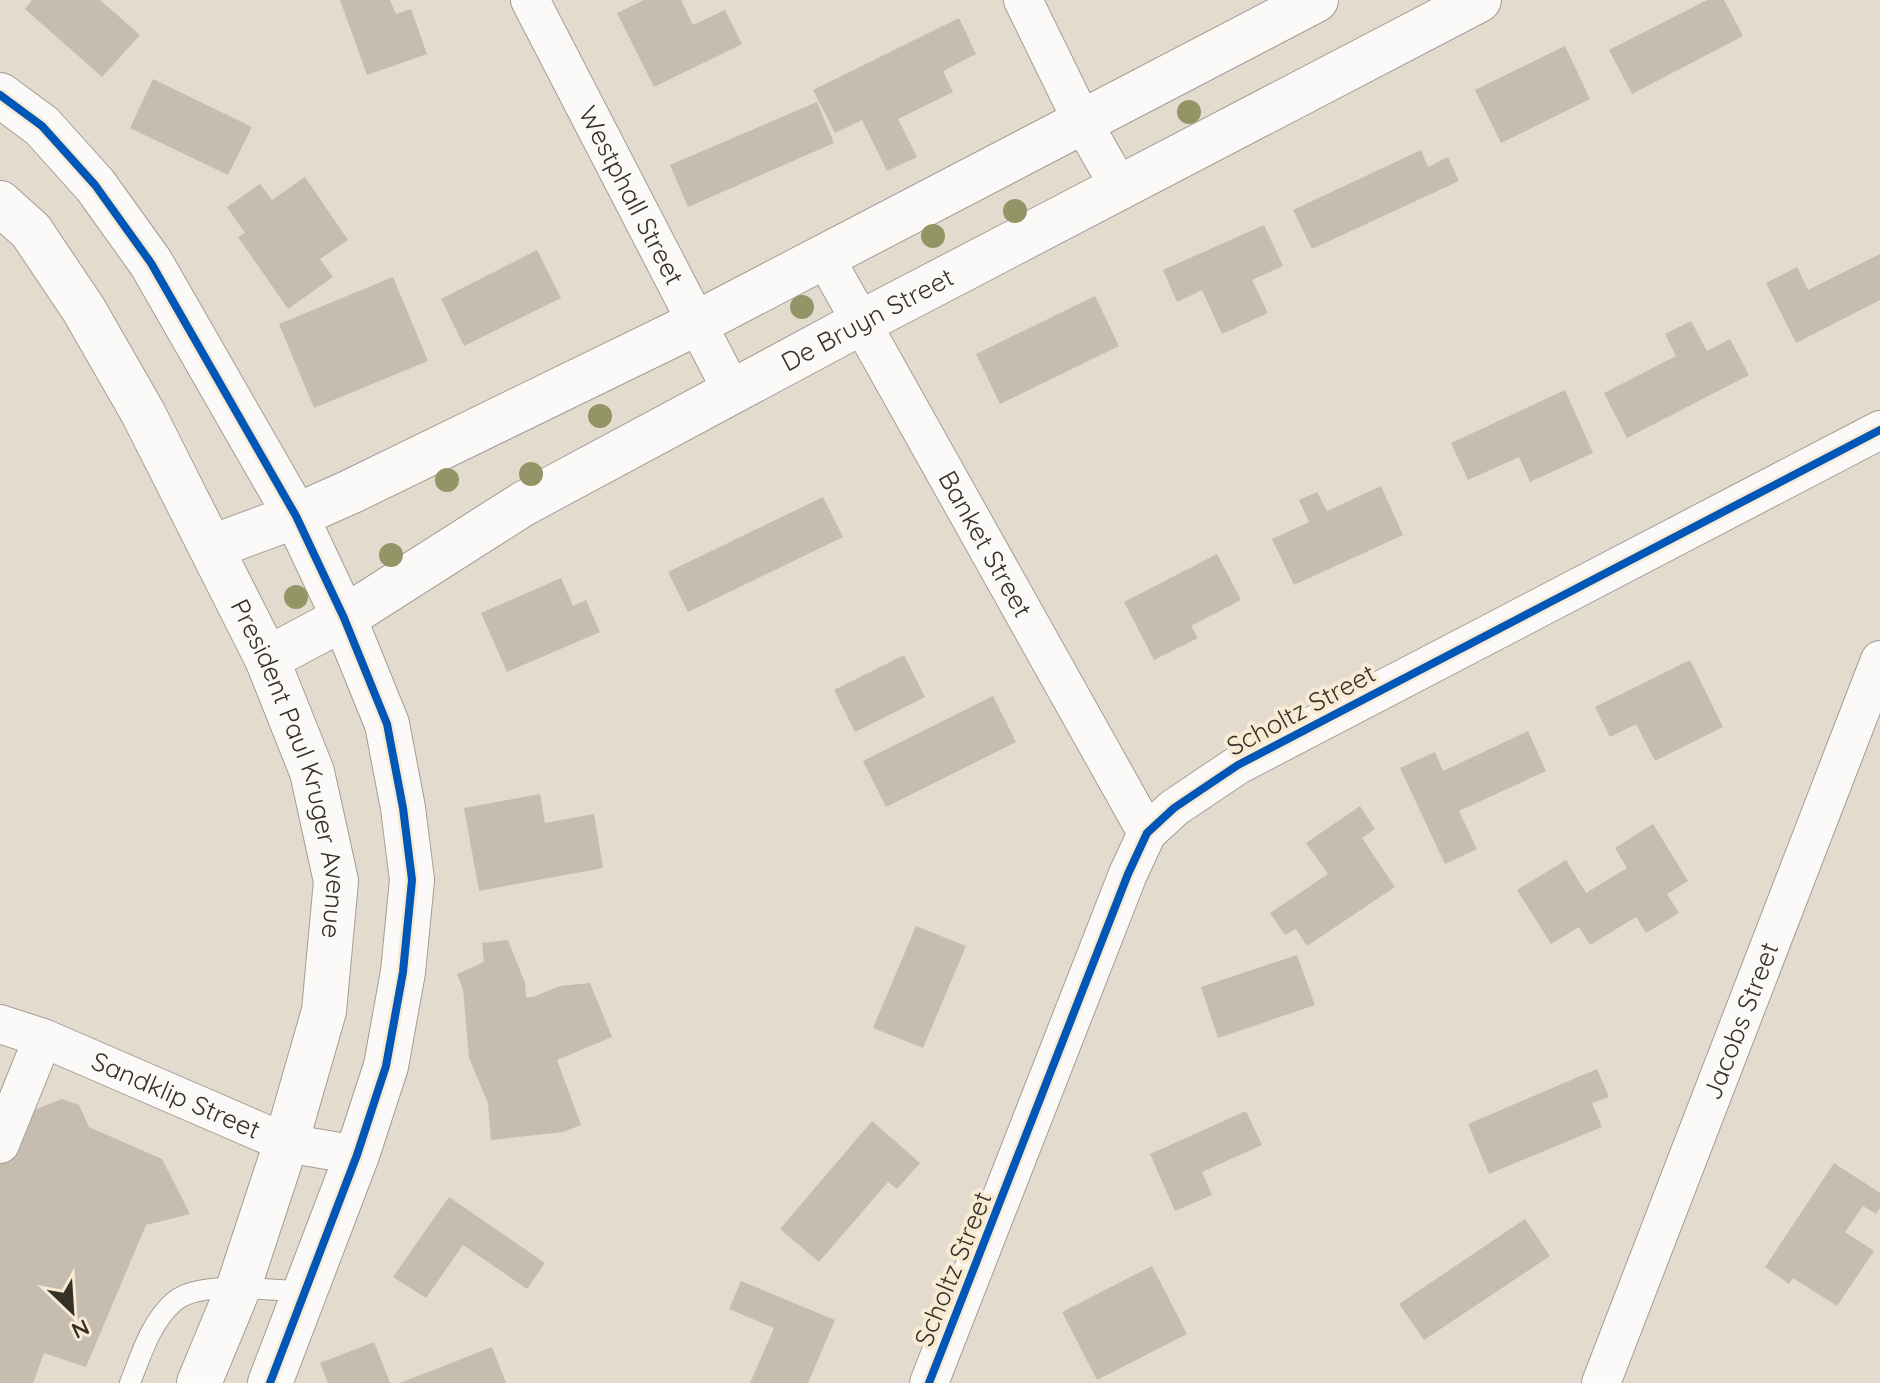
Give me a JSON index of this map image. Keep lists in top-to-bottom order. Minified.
{"streets":{"street":["Westphall Street","De Bruyn Street","Banket Street","Scholtz Street","President Paul Kruger Avenue","Jacobs Street","Sandklip Street"]},"crossings":[["Westphall Street","De Bruyn Street"],["De Bruyn Street","Banket Street"],["De Bruyn Street","President Paul Kruger Avenue"],["Banket Street","Scholtz Street"],["President Paul Kruger Avenue","Sandklip Street"]],"north":"bottom right"}
